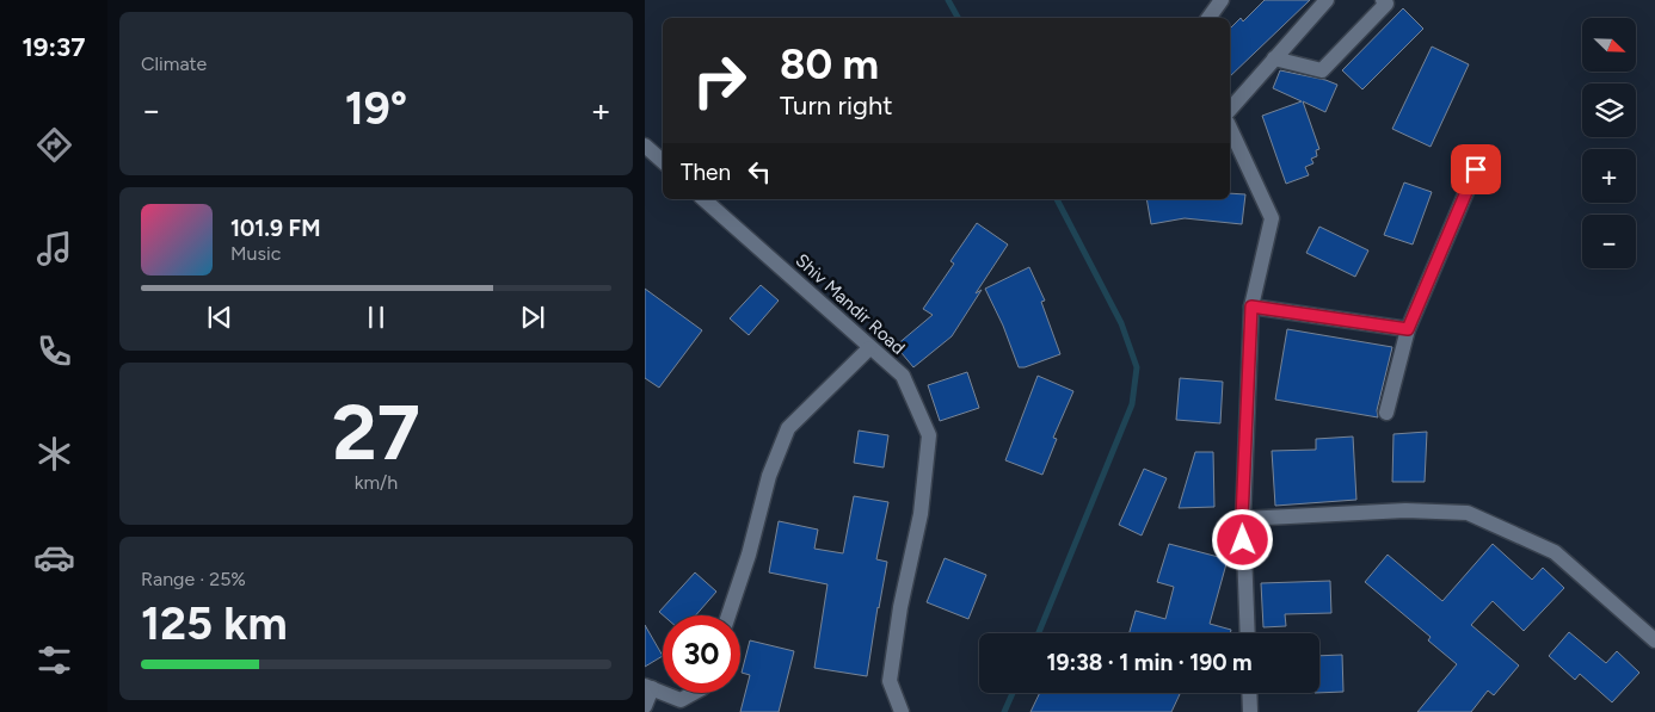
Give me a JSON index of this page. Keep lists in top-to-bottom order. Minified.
{"streets":{"street":["Shiv Mandir Road"]},"north":"bottom right","page":{"tabs":"19:37","tile":["Climate",["27","km/h"],["Range · 25%","125 km"]],"map_buttons":["+","−"],"turn":["80 m","Turn right"],"heat":["−","19°","+"],"then":"Then","song":["101.9 FM","Music"],"limit":"30","trip":"19:38 · 1 min · 190 m"}}
